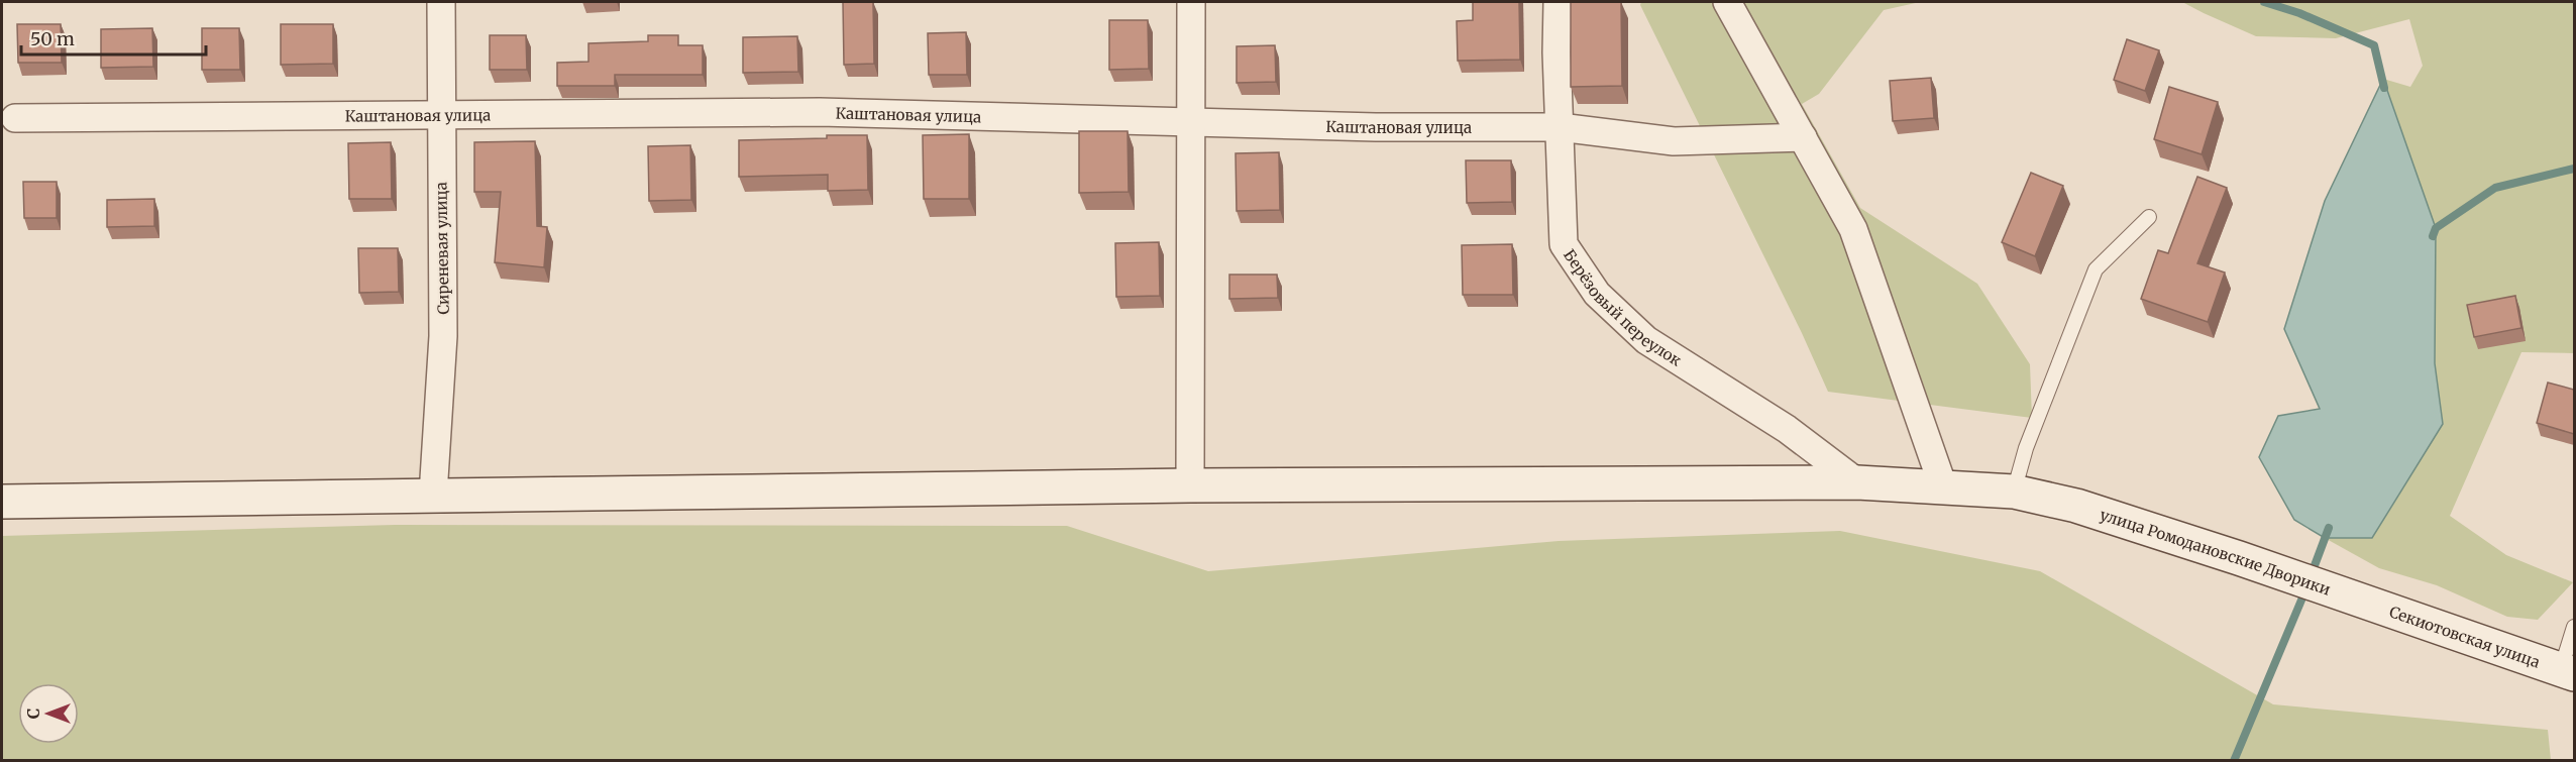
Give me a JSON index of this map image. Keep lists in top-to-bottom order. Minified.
{"streets":{"main road":["улица Ромодановские Дворики","Секиотовская улица"],"street":["Каштановая улица","Сиреневая улица","Берёзовый переулок"]},"crossings":[["Каштановая улица","Сиреневая улица"],["Каштановая улица","Берёзовый переулок"],["Сиреневая улица","улица Ромодановские Дворики"],["Берёзовый переулок","улица Ромодановские Дворики"],["улица Ромодановские Дворики","Секиотовская улица"]],"scale_bar":"50 m","north":"left"}
